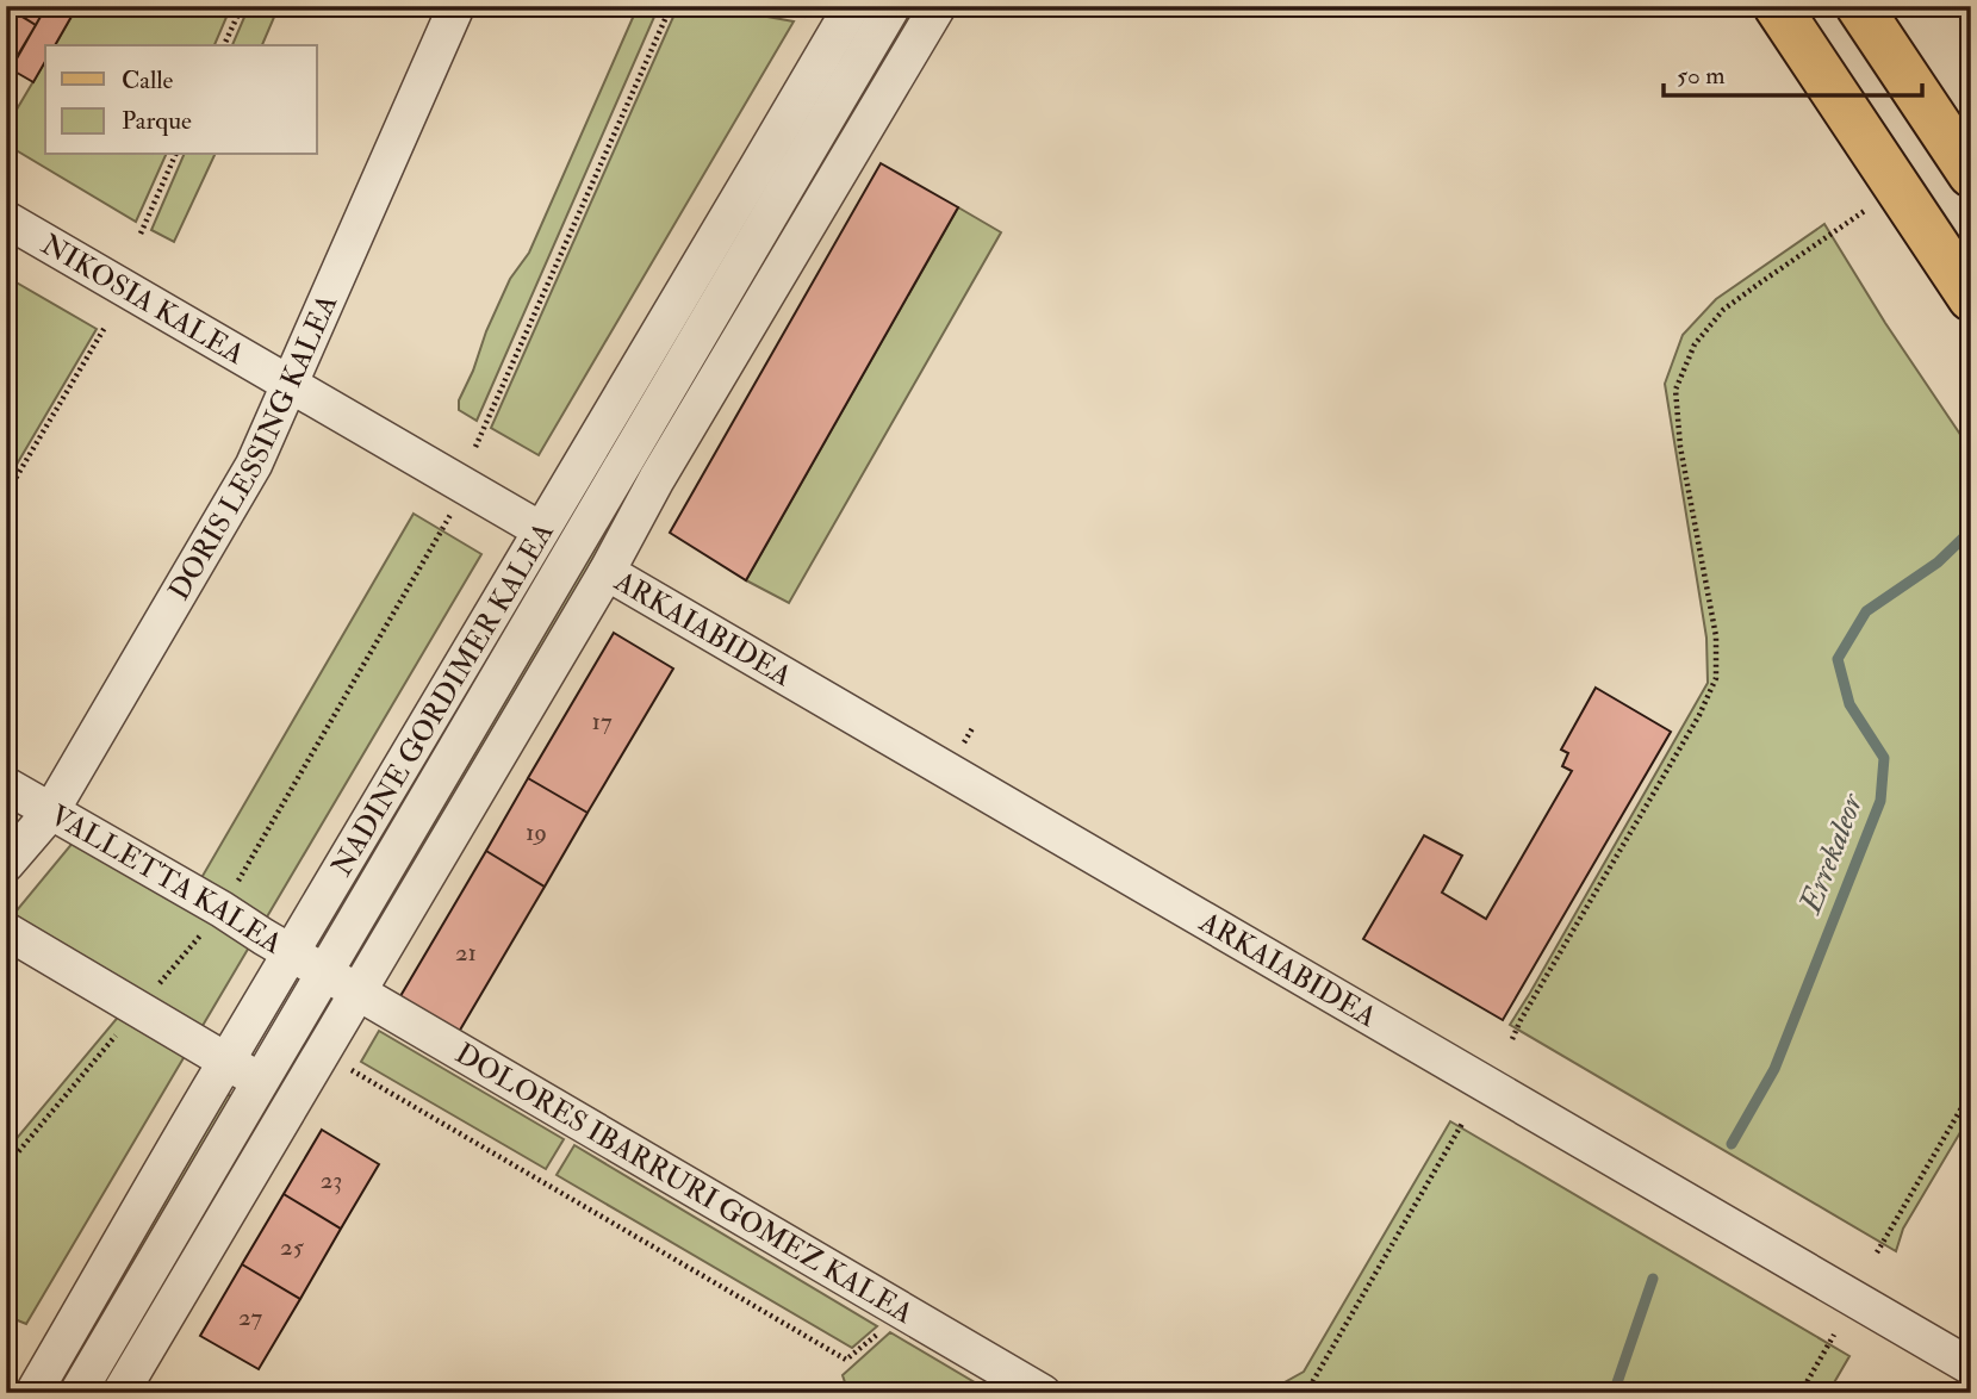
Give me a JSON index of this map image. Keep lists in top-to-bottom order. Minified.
{"streets":{"street":["NIKOSIA KALEA","DORIS LESSING KALEA","ARKAIABIDEA","NADINE GORDIMER KALEA","VALLETTA KALEA","DOLORES IBARRURI GOMEZ KALEA"]},"crossings":[["NIKOSIA KALEA","DORIS LESSING KALEA"],["NIKOSIA KALEA","NADINE GORDIMER KALEA"],["DORIS LESSING KALEA","VALLETTA KALEA"],["NADINE GORDIMER KALEA","VALLETTA KALEA"],["NADINE GORDIMER KALEA","DOLORES IBARRURI GOMEZ KALEA"],["VALLETTA KALEA","DOLORES IBARRURI GOMEZ KALEA"]],"water":["Errekaleor"],"house_numbers":["17","19","21","23","25","27"],"legend":["Calle","Parque"],"scale_bar":"50 m"}
